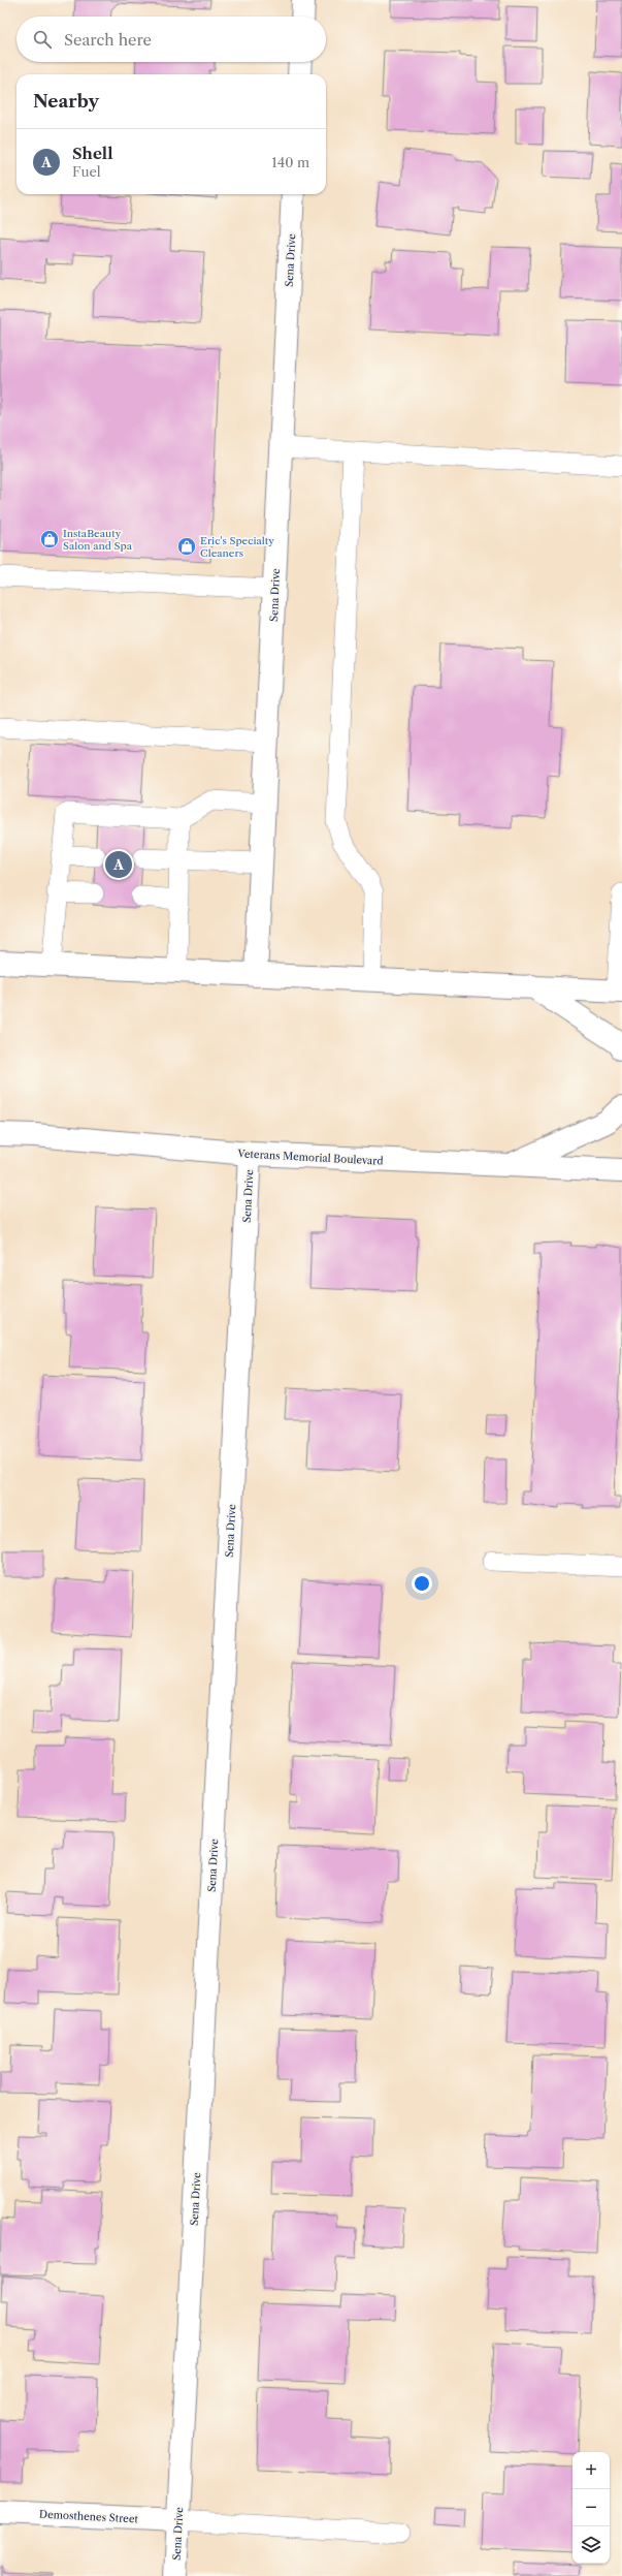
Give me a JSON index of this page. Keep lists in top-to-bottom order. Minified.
{"streets":{"street":["Sena Drive","Veterans Memorial Boulevard","Demosthenes Street"]},"crossings":[["Sena Drive","Veterans Memorial Boulevard"],["Sena Drive","Demosthenes Street"]],"places":{"shop":["InstaBeauty Salon and Spa","Eric's Specialty Cleaners"]},"page":{"search":"Search here","heading":"Nearby","list":[{"mark":"A","name":"Shell","note":"Fuel","value":"140 m"}],"pins":"A","map_buttons":["+","−"]}}
